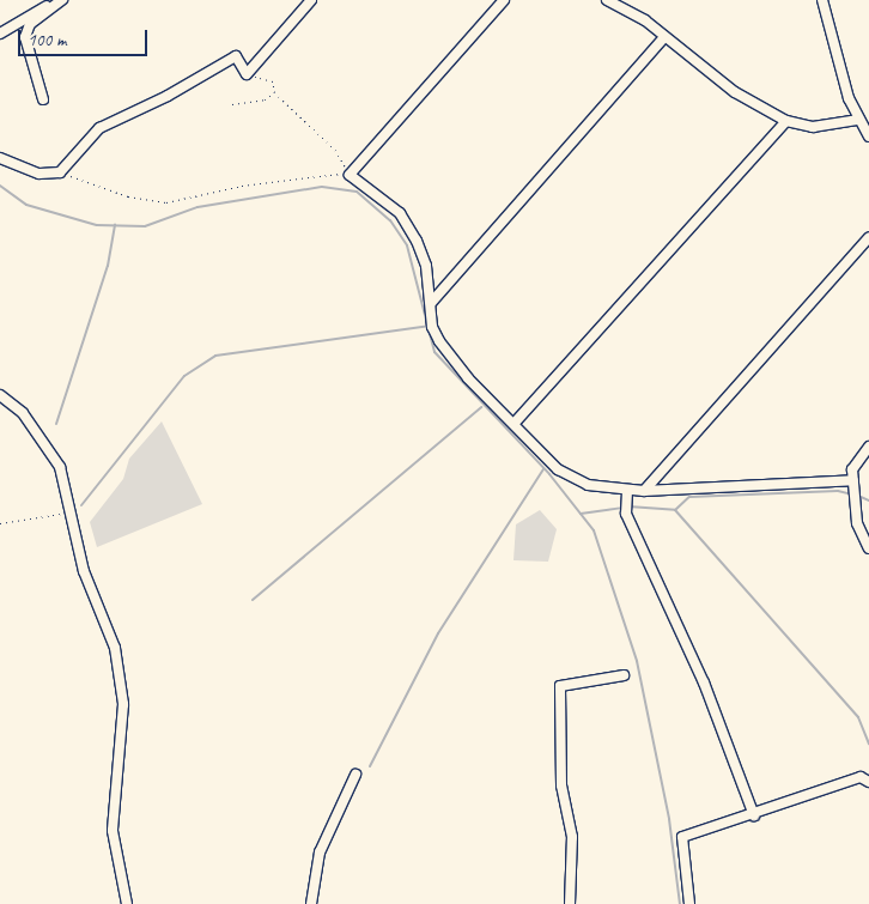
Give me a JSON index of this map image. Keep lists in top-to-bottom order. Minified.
{"scale_bar":"100 m"}
